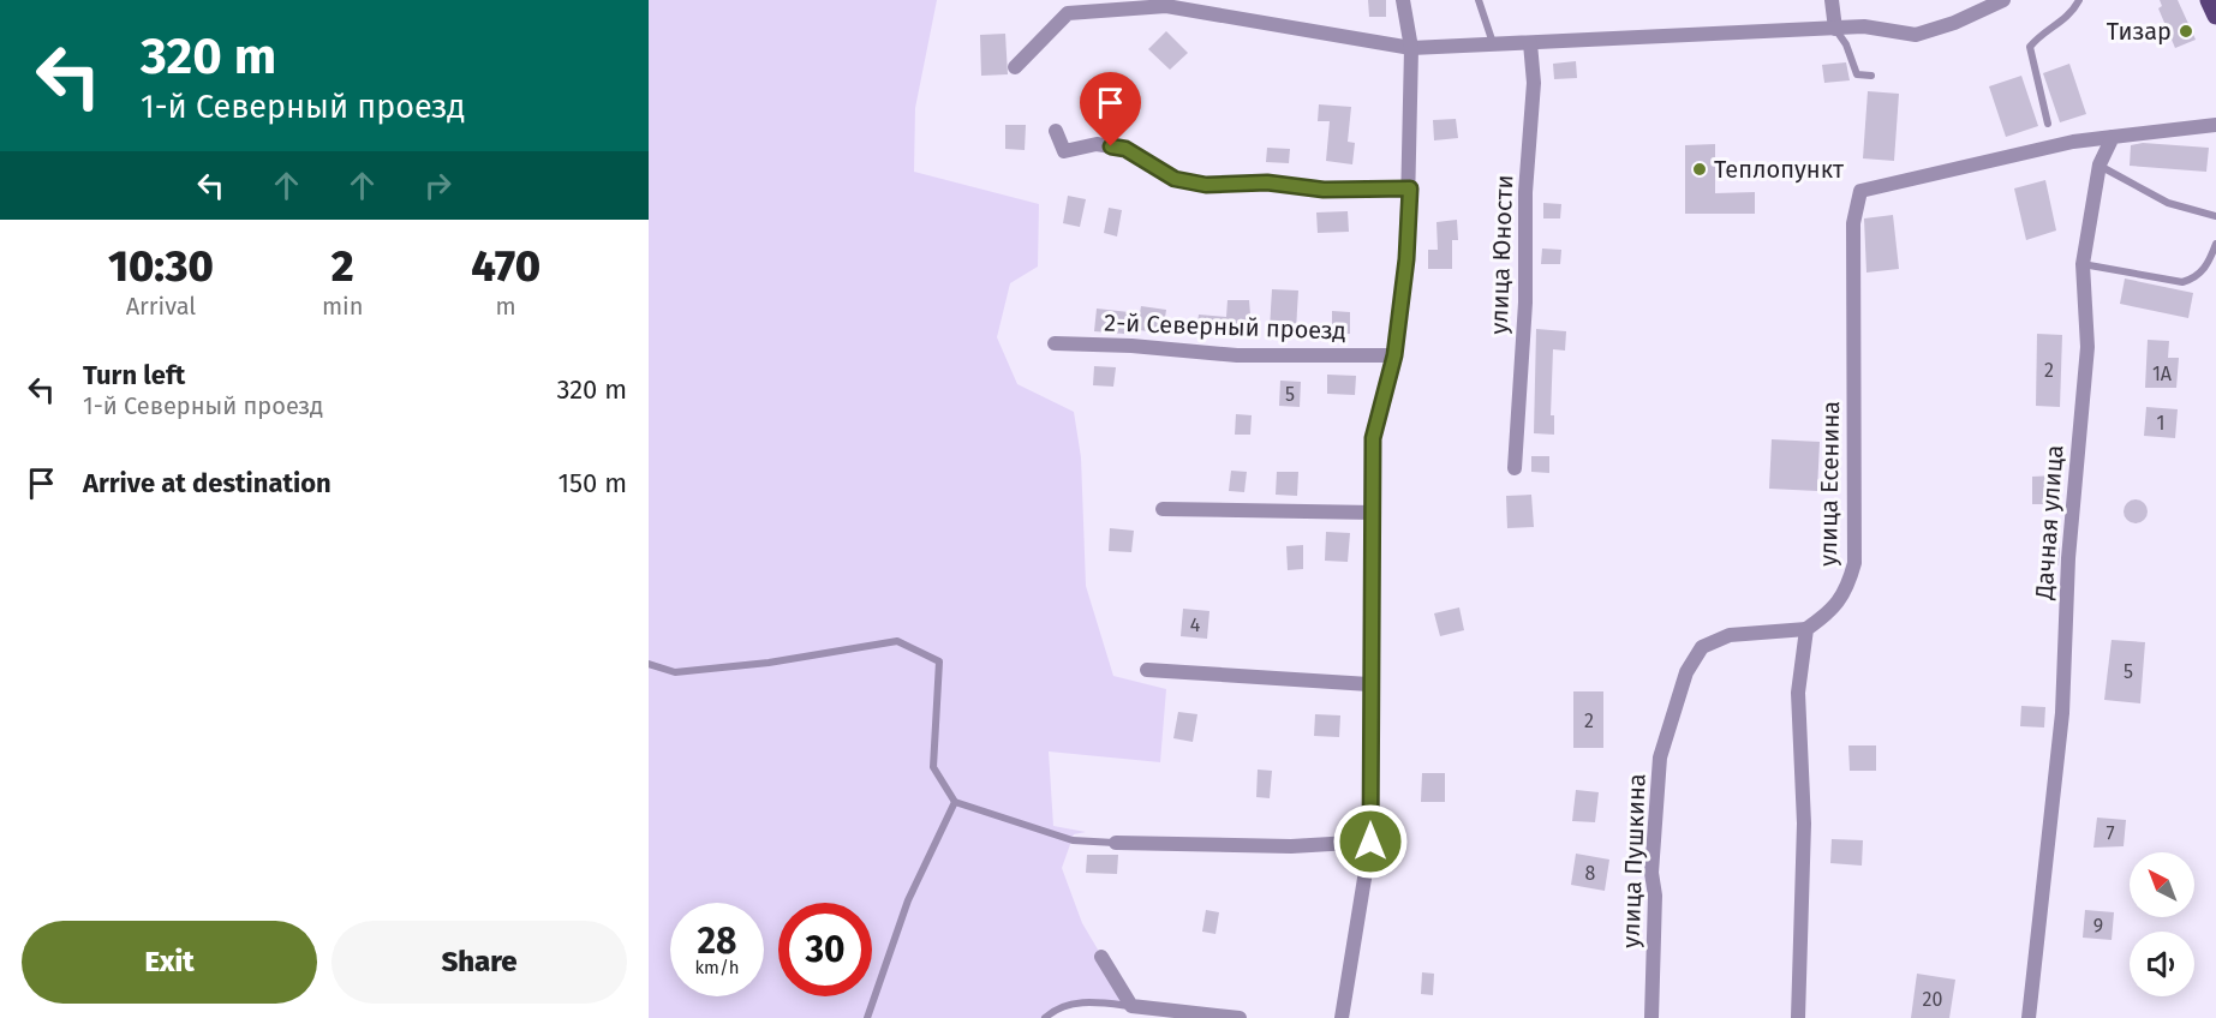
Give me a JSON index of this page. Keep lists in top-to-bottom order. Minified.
{"streets":{"street":["улица Юности","2-й Северный проезд","улица Есенина","Дачная улица","улица Пушкина"]},"crossings":[["улица Есенина","Дачная улица"],["улица Есенина","улица Пушкина"]],"places":["Тизар","Теплопункт"],"house_numbers":["2","1А","5","1","4","5","2","7","8","9","20"],"north":"top left","page":{"turn":["320 m","1-й Северный проезд"],"eta":["10:30","Arrival","2","min","470","m"],"list":[{"name":"Turn left","note":"1-й Северный проезд","value":"320 m"},{"name":"Arrive at destination","value":"150 m"}],"speed":"28 km/h","limit":"30","buttons":["Exit","Share"]}}
